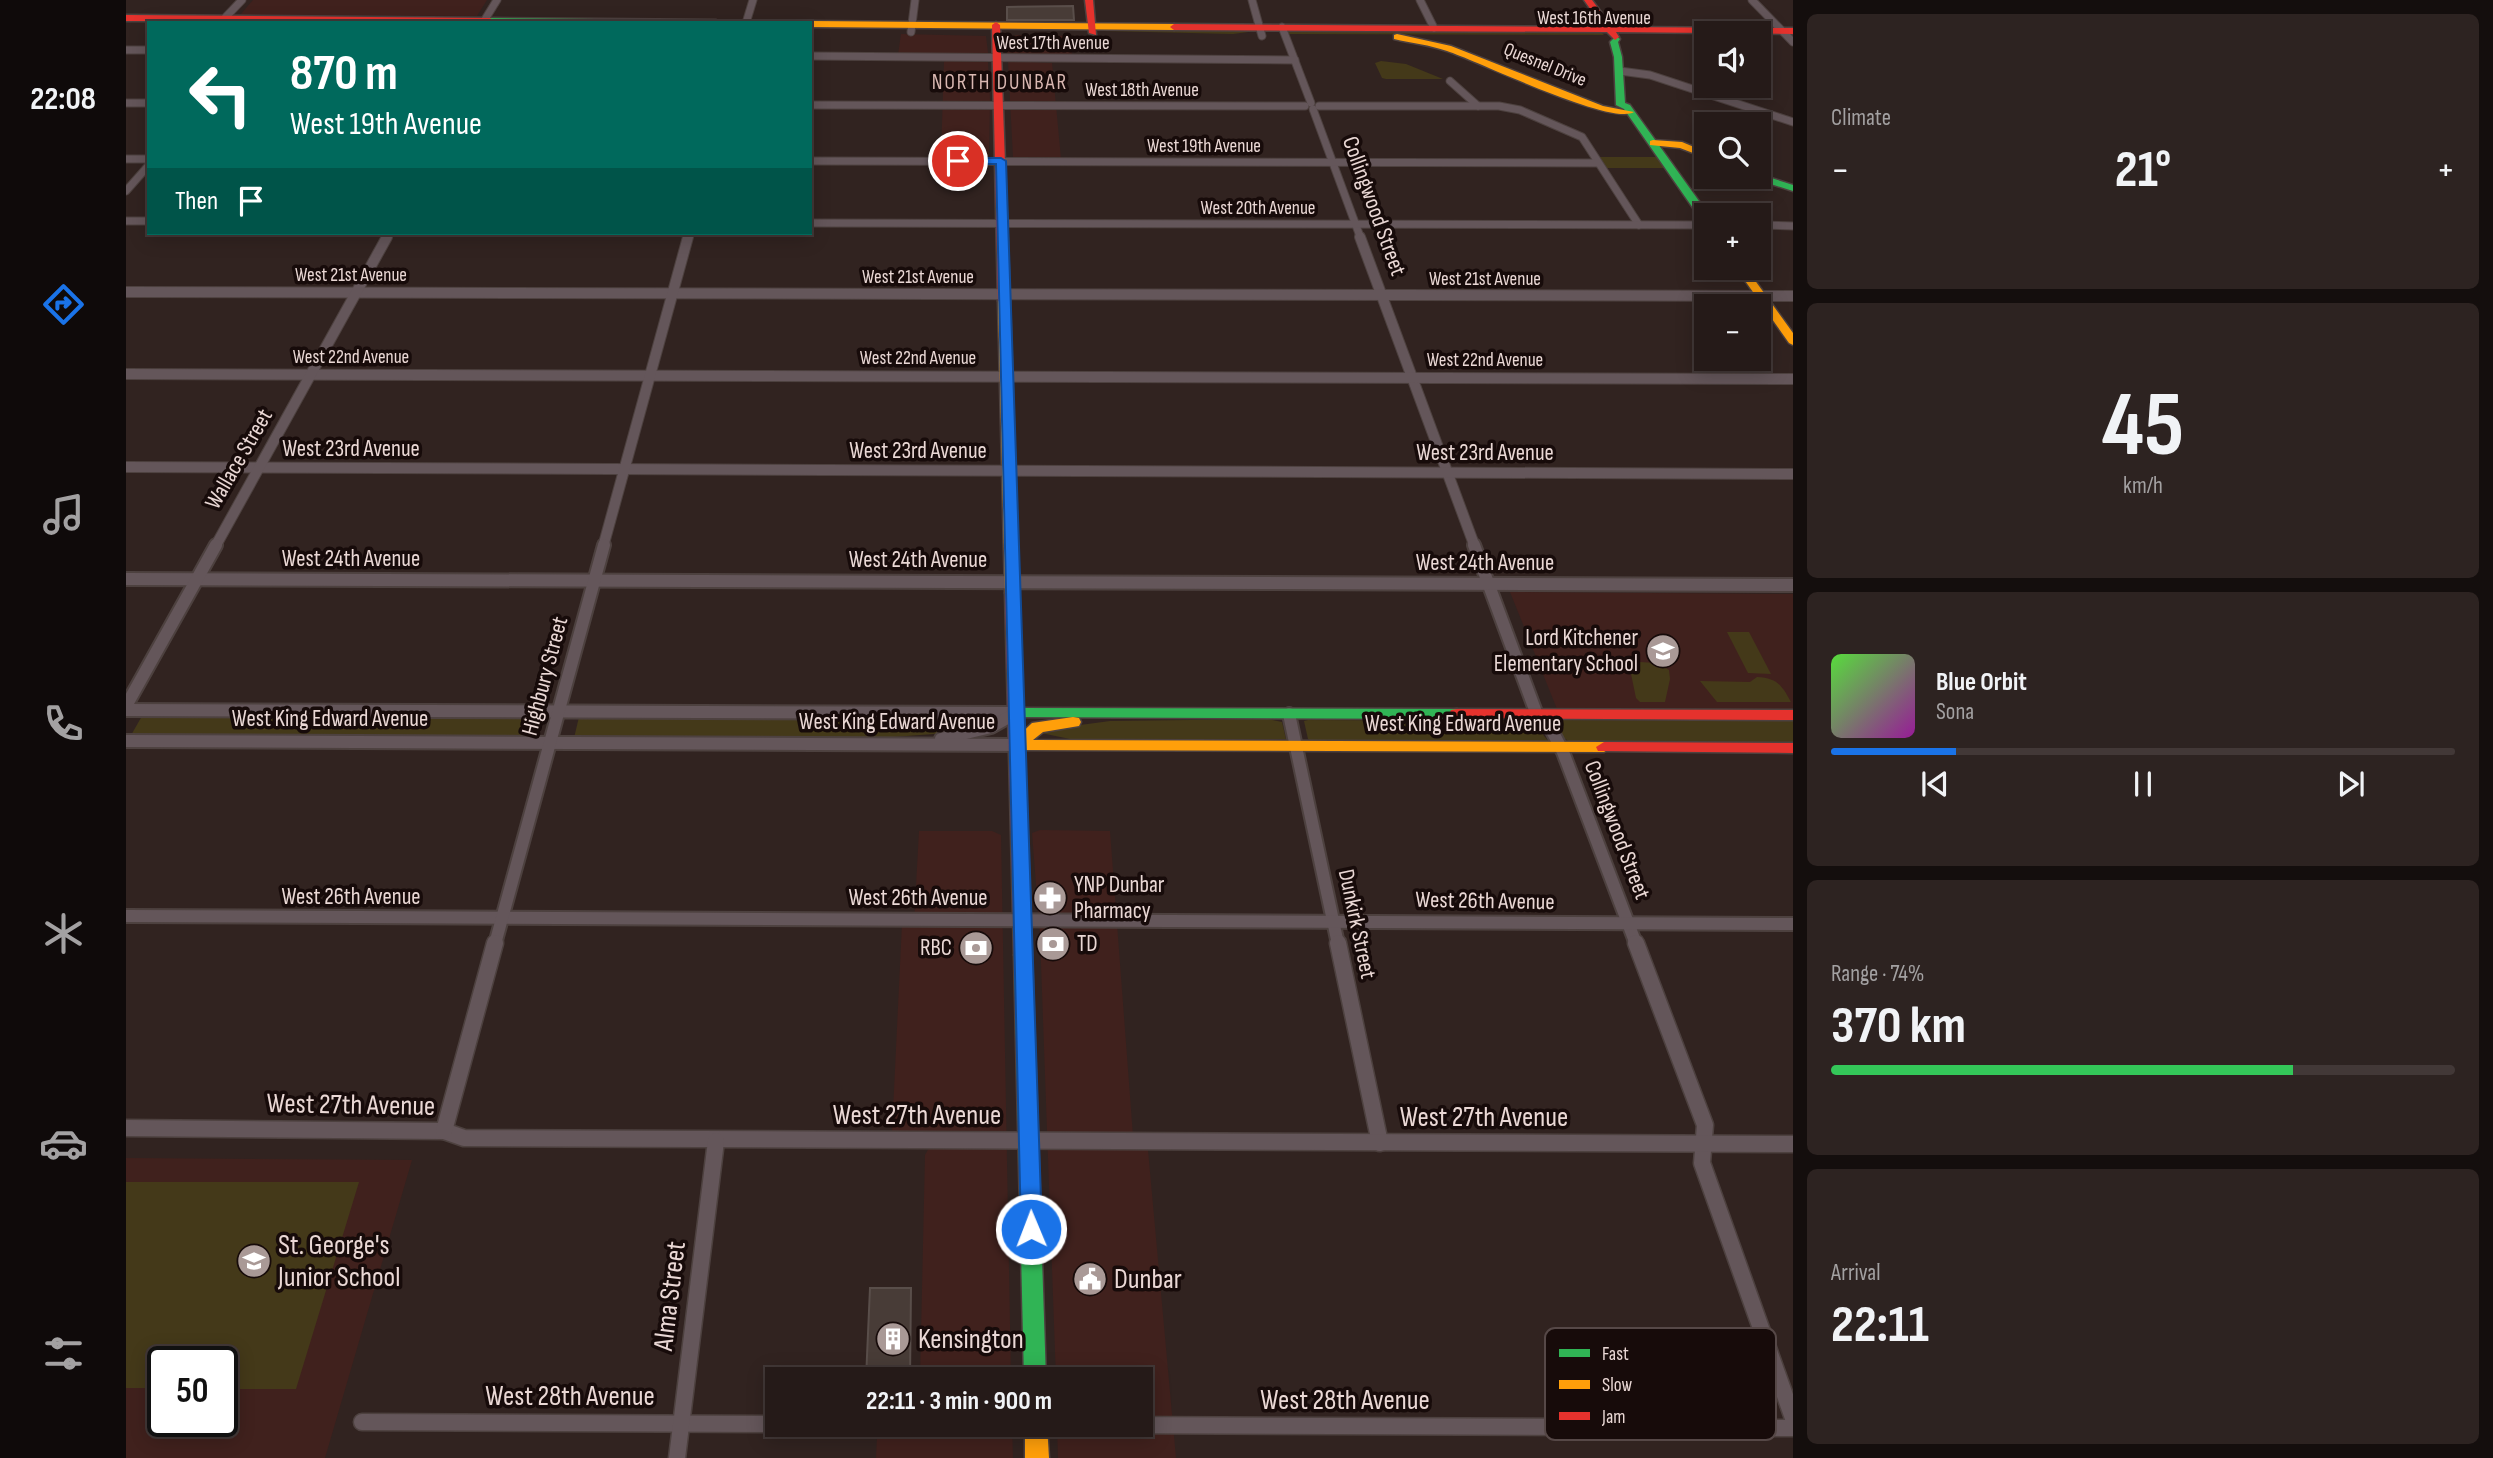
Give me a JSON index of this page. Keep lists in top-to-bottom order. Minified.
{"streets":{"main road":["West 16th Avenue","Quesnel Drive","West King Edward Avenue"],"street":["West 17th Avenue","West 18th Avenue","West 19th Avenue","Collingwood Street","West 20th Avenue","West 21st Avenue","West 22nd Avenue","West 23rd Avenue","Wallace Street","West 24th Avenue","Highbury Street","West 26th Avenue","Dunkirk Street","West 27th Avenue","Alma Street","West 28th Avenue"]},"crossings":[["West 16th Avenue","Quesnel Drive"],["West 16th Avenue","Collingwood Street"],["West 17th Avenue","Collingwood Street"],["West 18th Avenue","West 19th Avenue"],["West 18th Avenue","Collingwood Street"],["West 18th Avenue","West 20th Avenue"],["West 19th Avenue","Collingwood Street"],["Collingwood Street","West 20th Avenue"],["Collingwood Street","West 21st Avenue"],["Collingwood Street","West 22nd Avenue"],["Collingwood Street","West 23rd Avenue"],["Collingwood Street","West 24th Avenue"],["Collingwood Street","West King Edward Avenue"],["Collingwood Street","West 26th Avenue"],["Collingwood Street","West 27th Avenue"],["West 21st Avenue","Wallace Street"],["West 21st Avenue","Highbury Street"],["West 22nd Avenue","Wallace Street"],["West 22nd Avenue","Highbury Street"],["West 23rd Avenue","Wallace Street"],["West 23rd Avenue","Highbury Street"],["Wallace Street","West 24th Avenue"],["Wallace Street","West King Edward Avenue"],["West 24th Avenue","Highbury Street"],["Highbury Street","West King Edward Avenue"],["Highbury Street","West 26th Avenue"],["Highbury Street","West 27th Avenue"],["West King Edward Avenue","Dunkirk Street"],["West 26th Avenue","Dunkirk Street"],["Dunkirk Street","West 27th Avenue"],["West 27th Avenue","Alma Street"],["Alma Street","West 28th Avenue"]],"districts":["NORTH DUNBAR"],"places":{"school or university":["Lord Kitchener Elementary School","St. George's Junior School"],"pharmacy":["YNP Dunbar Pharmacy"],"bank":["TD","RBC"],"public building":["Dunbar"],"building":["Kensington"]},"legend":["Fast","Slow","Jam"],"page":{"tabs":"22:08","tile":["Climate",["45","km/h"],["Range · 74%","370 km"],["Arrival","22:11"]],"map_buttons":["+","−"],"turn":["870 m","West 19th Avenue"],"heat":["−","21°","+"],"then":"Then","song":["Blue Orbit","Sona"],"limit":"50","trip":"22:11 · 3 min · 900 m"}}
